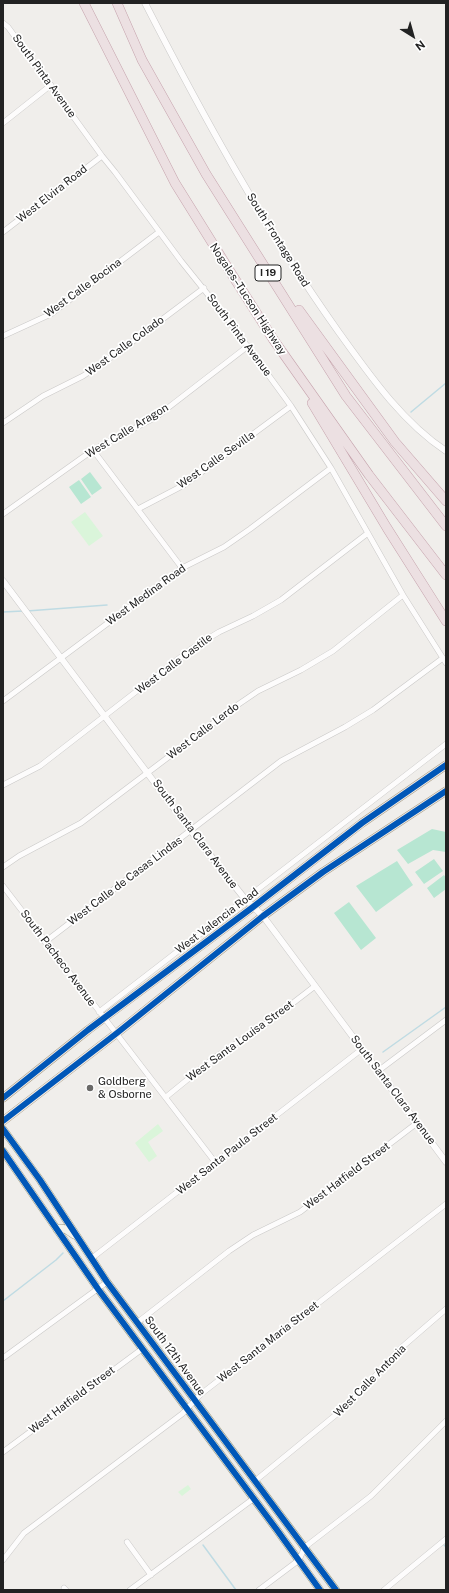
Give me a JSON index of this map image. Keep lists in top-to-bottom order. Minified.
{"streets":{"highway":["I 19","Nogales–Tucson Highway"],"main road":["West Valencia Road","South 12th Avenue"],"street":["South Pinta Avenue","West Elvira Road","South Frontage Road","West Calle Bocina","West Calle Colado","West Calle Aragon","West Calle Sevilla","West Medina Road","West Calle Castile","West Calle Lerdo","South Santa Clara Avenue","West Calle de Casas Lindas","South Pacheco Avenue","West Santa Louisa Street","West Santa Paula Street","West Hatfield Street","West Santa Maria Street","West Calle Antonia"]},"crossings":[["South Pinta Avenue","West Elvira Road"],["South Pinta Avenue","West Calle Bocina"],["South Pinta Avenue","West Calle Colado"],["South Pinta Avenue","West Calle Aragon"],["South Pinta Avenue","West Calle Sevilla"],["South Pinta Avenue","West Medina Road"],["South Pinta Avenue","West Calle Castile"],["South Pinta Avenue","West Calle Lerdo"],["South Pinta Avenue","West Calle de Casas Lindas"],["West Medina Road","South Santa Clara Avenue"],["West Calle Castile","South Santa Clara Avenue"],["West Calle Lerdo","South Santa Clara Avenue"],["South Santa Clara Avenue","West Calle de Casas Lindas"],["South Santa Clara Avenue","West Valencia Road"],["South Santa Clara Avenue","West Santa Louisa Street"],["South Santa Clara Avenue","West Santa Paula Street"],["South Santa Clara Avenue","West Hatfield Street"],["West Calle de Casas Lindas","South Pacheco Avenue"],["West Valencia Road","South Pacheco Avenue"],["South Pacheco Avenue","West Santa Louisa Street"],["South Pacheco Avenue","West Santa Paula Street"],["West Santa Paula Street","South 12th Avenue"],["West Hatfield Street","South 12th Avenue"],["West Santa Maria Street","South 12th Avenue"],["South 12th Avenue","West Calle Antonia"]],"places":["Goldberg & Osborne"],"north":"bottom right"}
